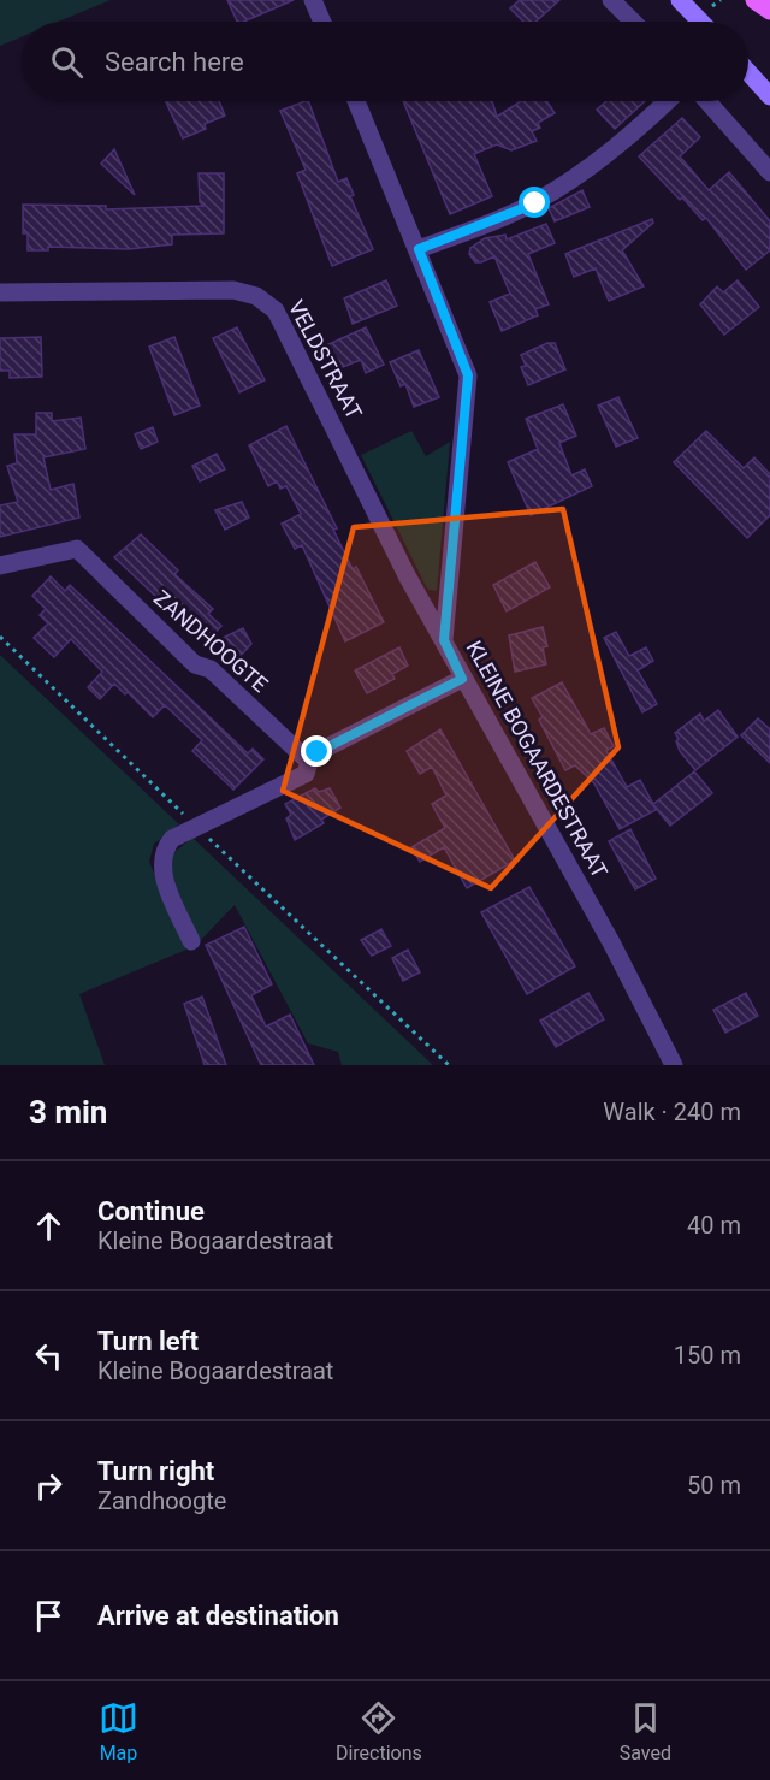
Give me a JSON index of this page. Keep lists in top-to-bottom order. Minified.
{"streets":{"street":["VELDSTRAAT","ZANDHOOGTE","KLEINE BOGAARDESTRAAT"]},"crossings":[["VELDSTRAAT","KLEINE BOGAARDESTRAAT"]],"page":{"search":"Search here","heading":["3 min","Walk · 240 m"],"list":[["Continue","Kleine Bogaardestraat","40 m"],["Turn left","Kleine Bogaardestraat","150 m"],["Turn right","Zandhoogte","50 m"],"Arrive at destination"],"nav":["Map","Directions","Saved"]}}
